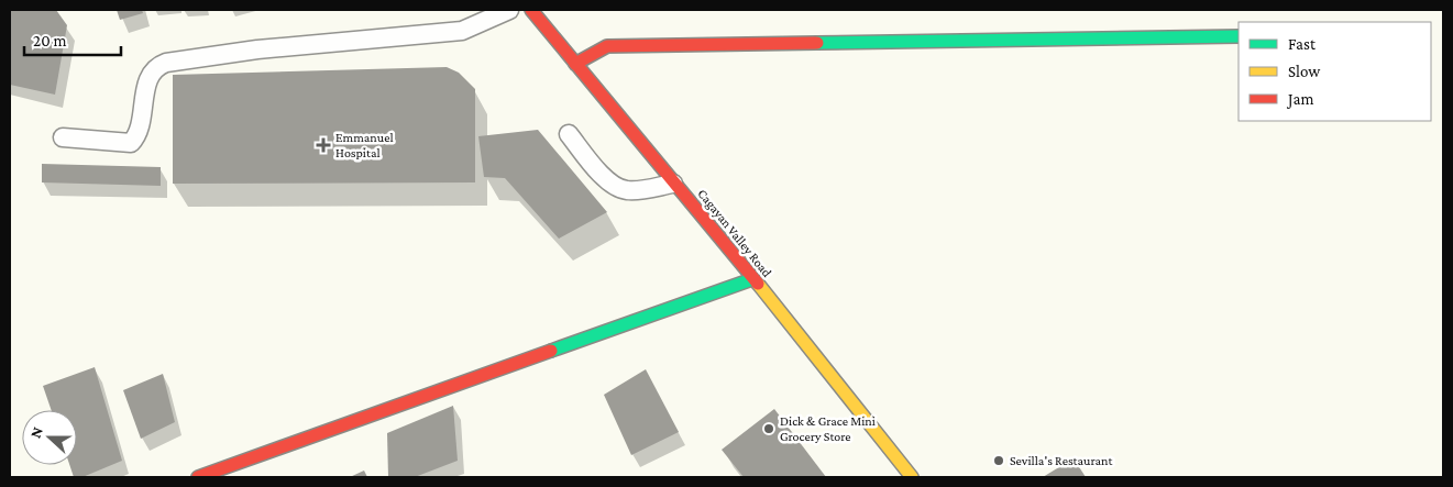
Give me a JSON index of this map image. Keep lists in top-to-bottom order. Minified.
{"streets":{"main road":["Cagayan Valley Road"]},"places":{"health":["Emmanuel Hospital"],"other":["Dick & Grace Mini Grocery Store","Sevilla's Restaurant"]},"legend":["Fast","Slow","Jam"],"scale_bar":"20 m","north":"left"}
